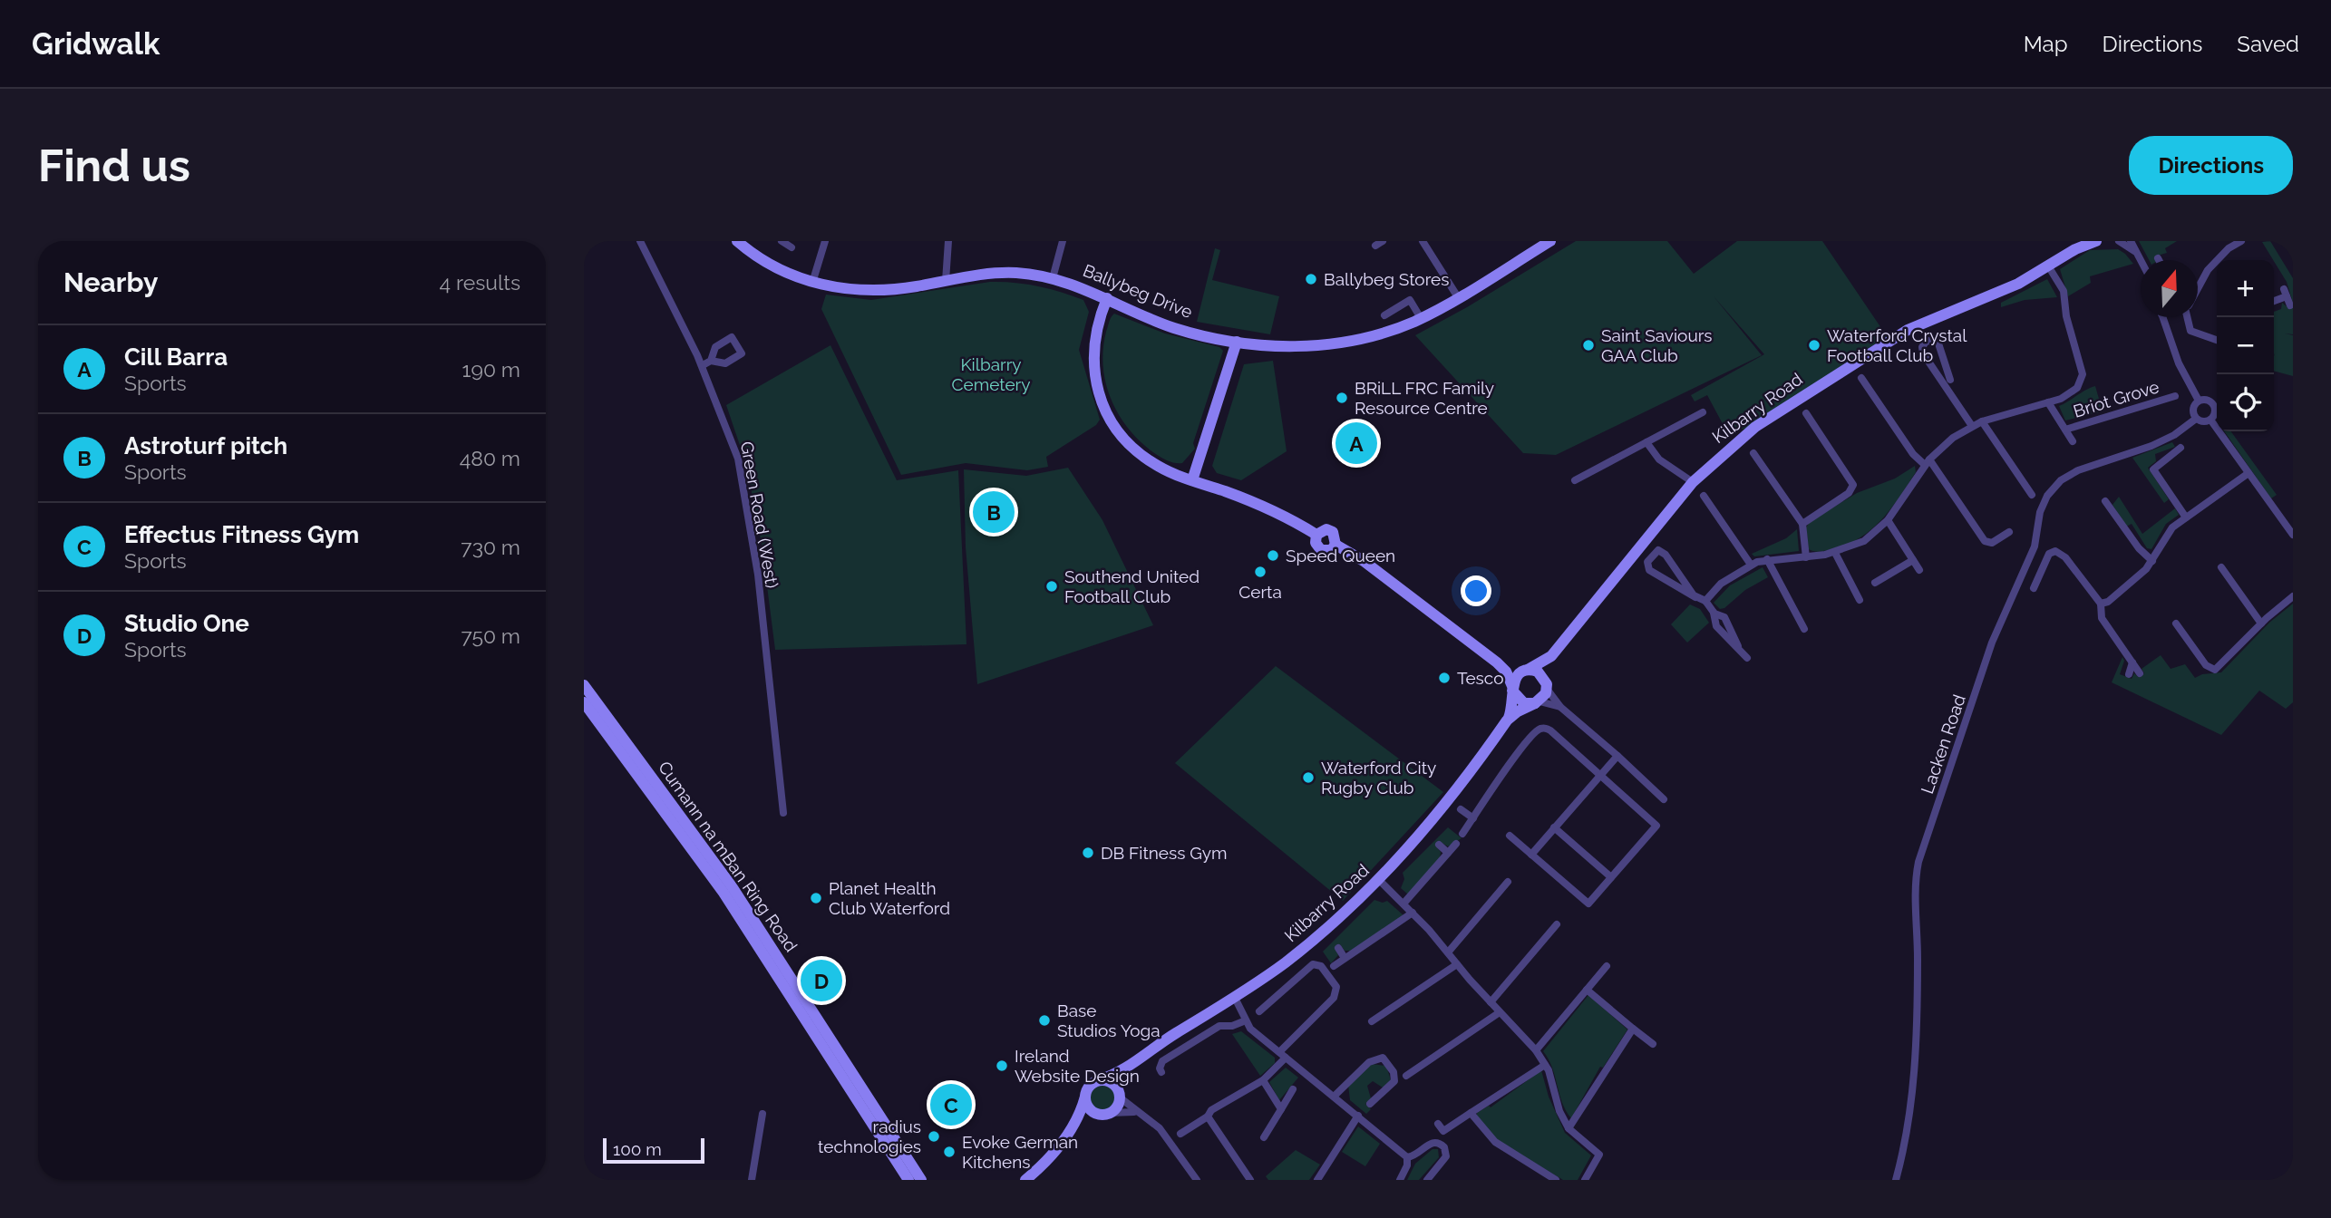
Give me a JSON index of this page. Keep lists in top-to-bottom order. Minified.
{"streets":{"street":["Ballybeg Drive","Briot Grove","Kilbarry Road","Green Road (West)","Lacken Road","Cumann na mBan Ring Road"]},"parks":["Kilbarry Cemetery"],"places":["Ballybeg Stores","Saint Saviours GAA Club","Waterford Crystal Football Club","BRiLL FRC Family Resource Centre","Speed Queen","Certa","Southend United Football Club","Tesco","Waterford City Rugby Club","DB Fitness Gym","Planet Health Club Waterford","Base Studios Yoga","Ireland Website Design","radius technologies","Evoke German Kitchens"],"scale_bar":"100 m","north":"top","page":{"header":"Gridwalk","nav":["Map","Directions","Saved"],"buttons":"Directions","title":"Find us","heading":["Nearby","4 results"],"map_buttons":["+","−"],"list":[{"mark":"A","name":"Cill Barra","note":"Sports","value":"190 m"},{"mark":"B","name":"Astroturf pitch","note":"Sports","value":"480 m"},{"mark":"C","name":"Effectus Fitness Gym","note":"Sports","value":"730 m"},{"mark":"D","name":"Studio One","note":"Sports","value":"750 m"}],"pins":["A","B","D","C"],"scale":"100 m"}}
